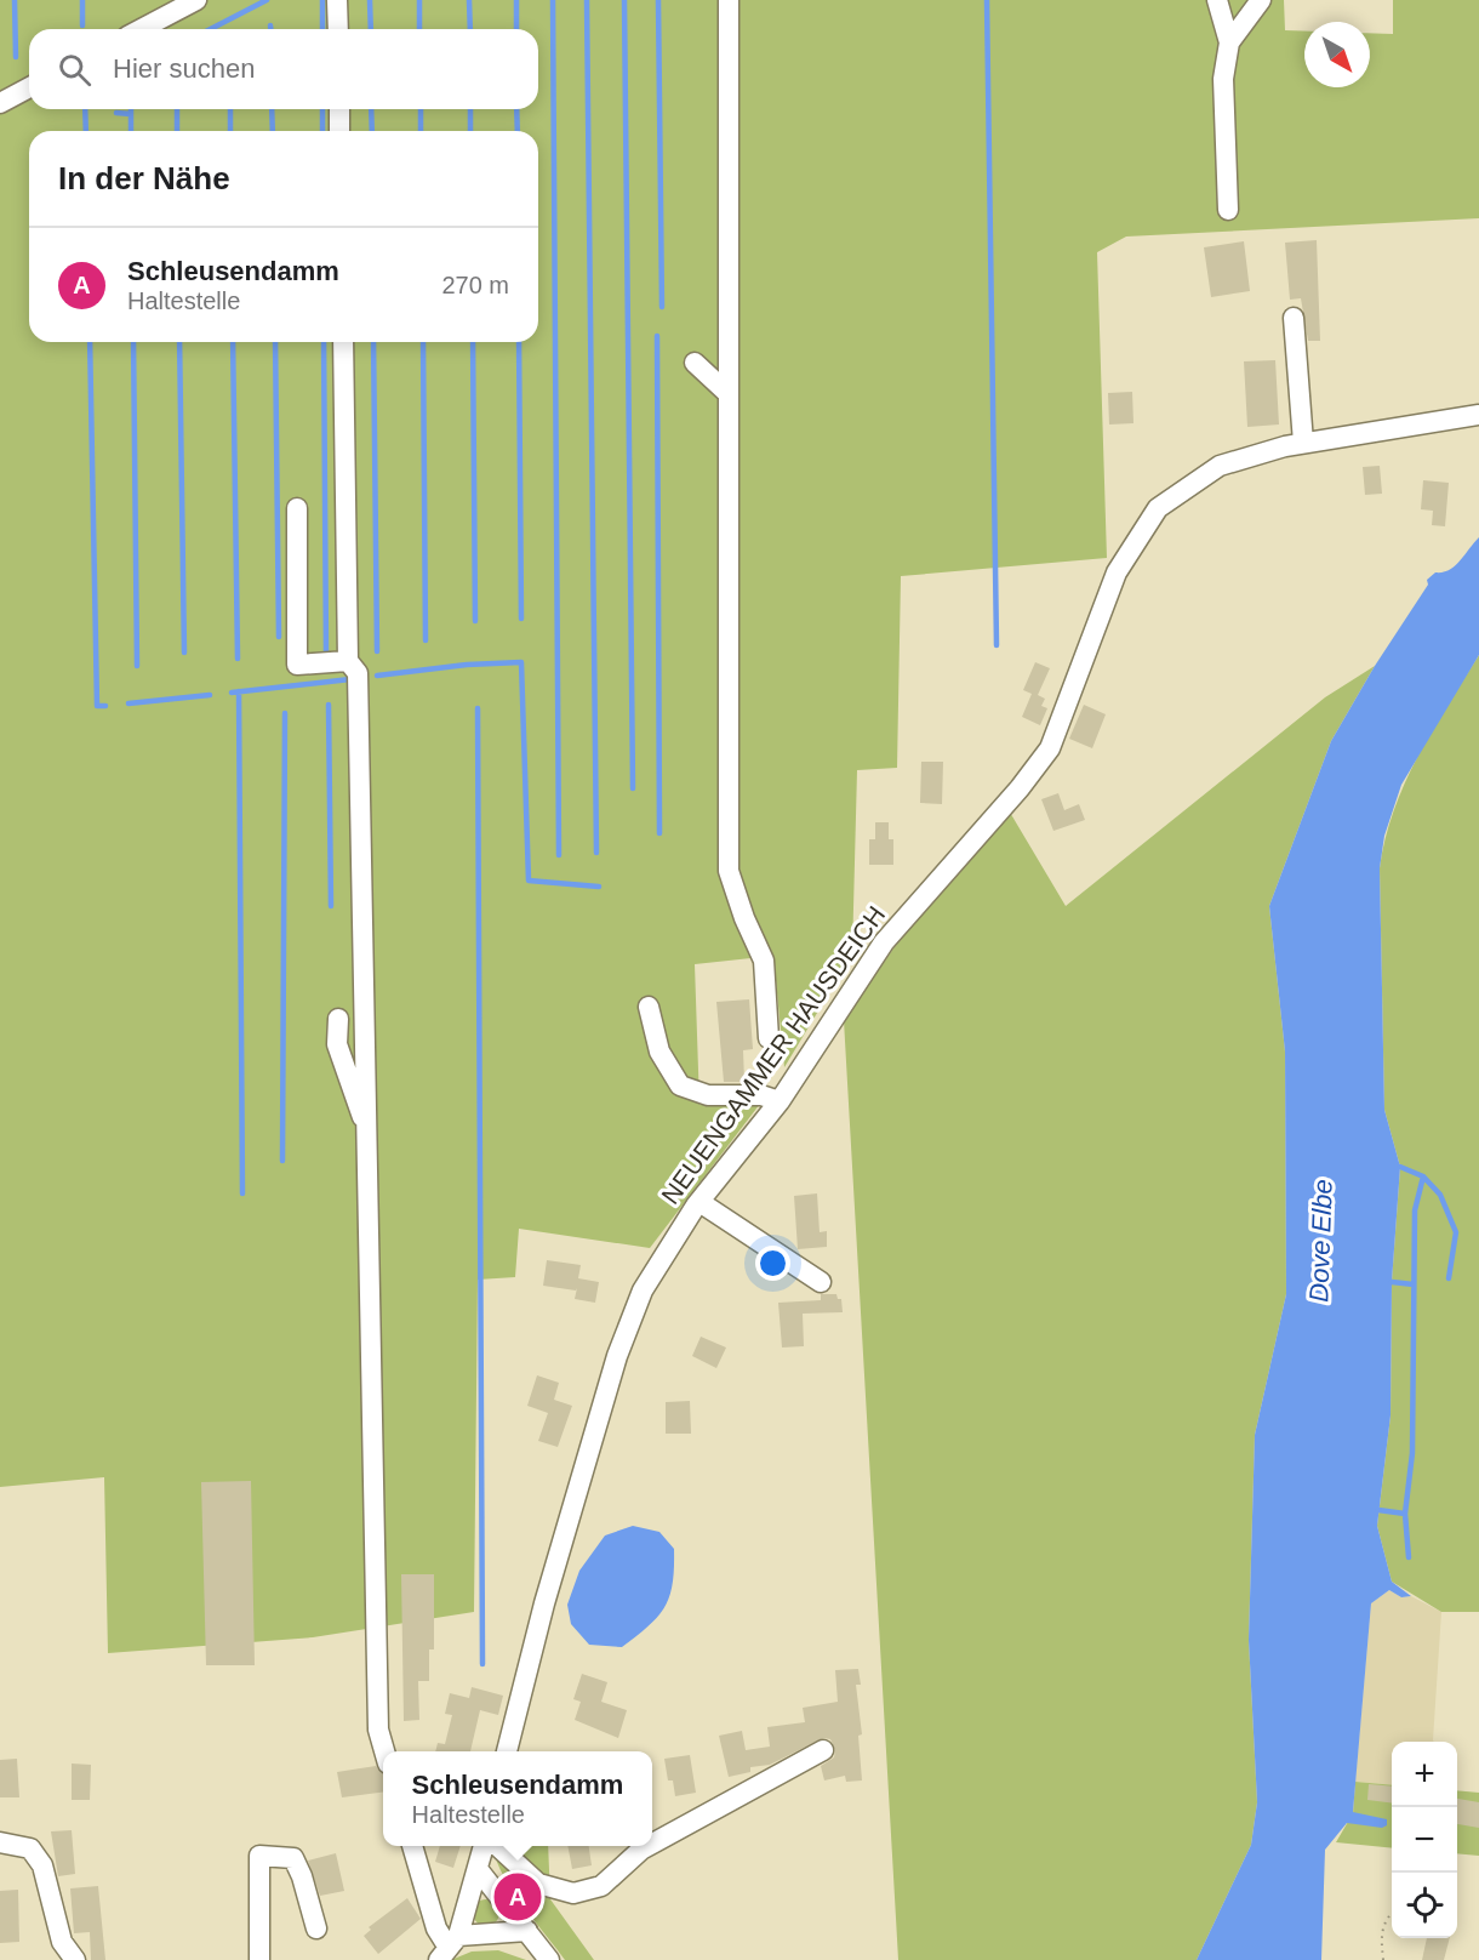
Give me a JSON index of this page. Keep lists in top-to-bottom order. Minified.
{"streets":{"street":["NEUENGAMMER HAUSDEICH"]},"water":["Dove Elbe"],"north":"bottom right","page":{"search":"Hier suchen","heading":"In der Nähe","list":[{"mark":"A","name":"Schleusendamm","note":"Haltestelle","value":"270 m"}],"map_buttons":["+","−"],"popup":["Schleusendamm","Haltestelle"],"pins":"A"}}
